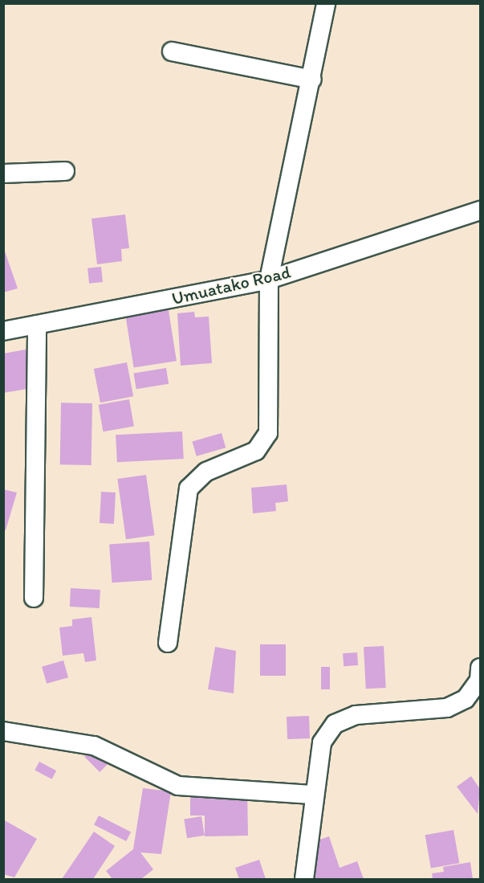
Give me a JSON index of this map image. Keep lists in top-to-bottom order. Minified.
{"streets":{"street":["Umuatako Road"]}}
